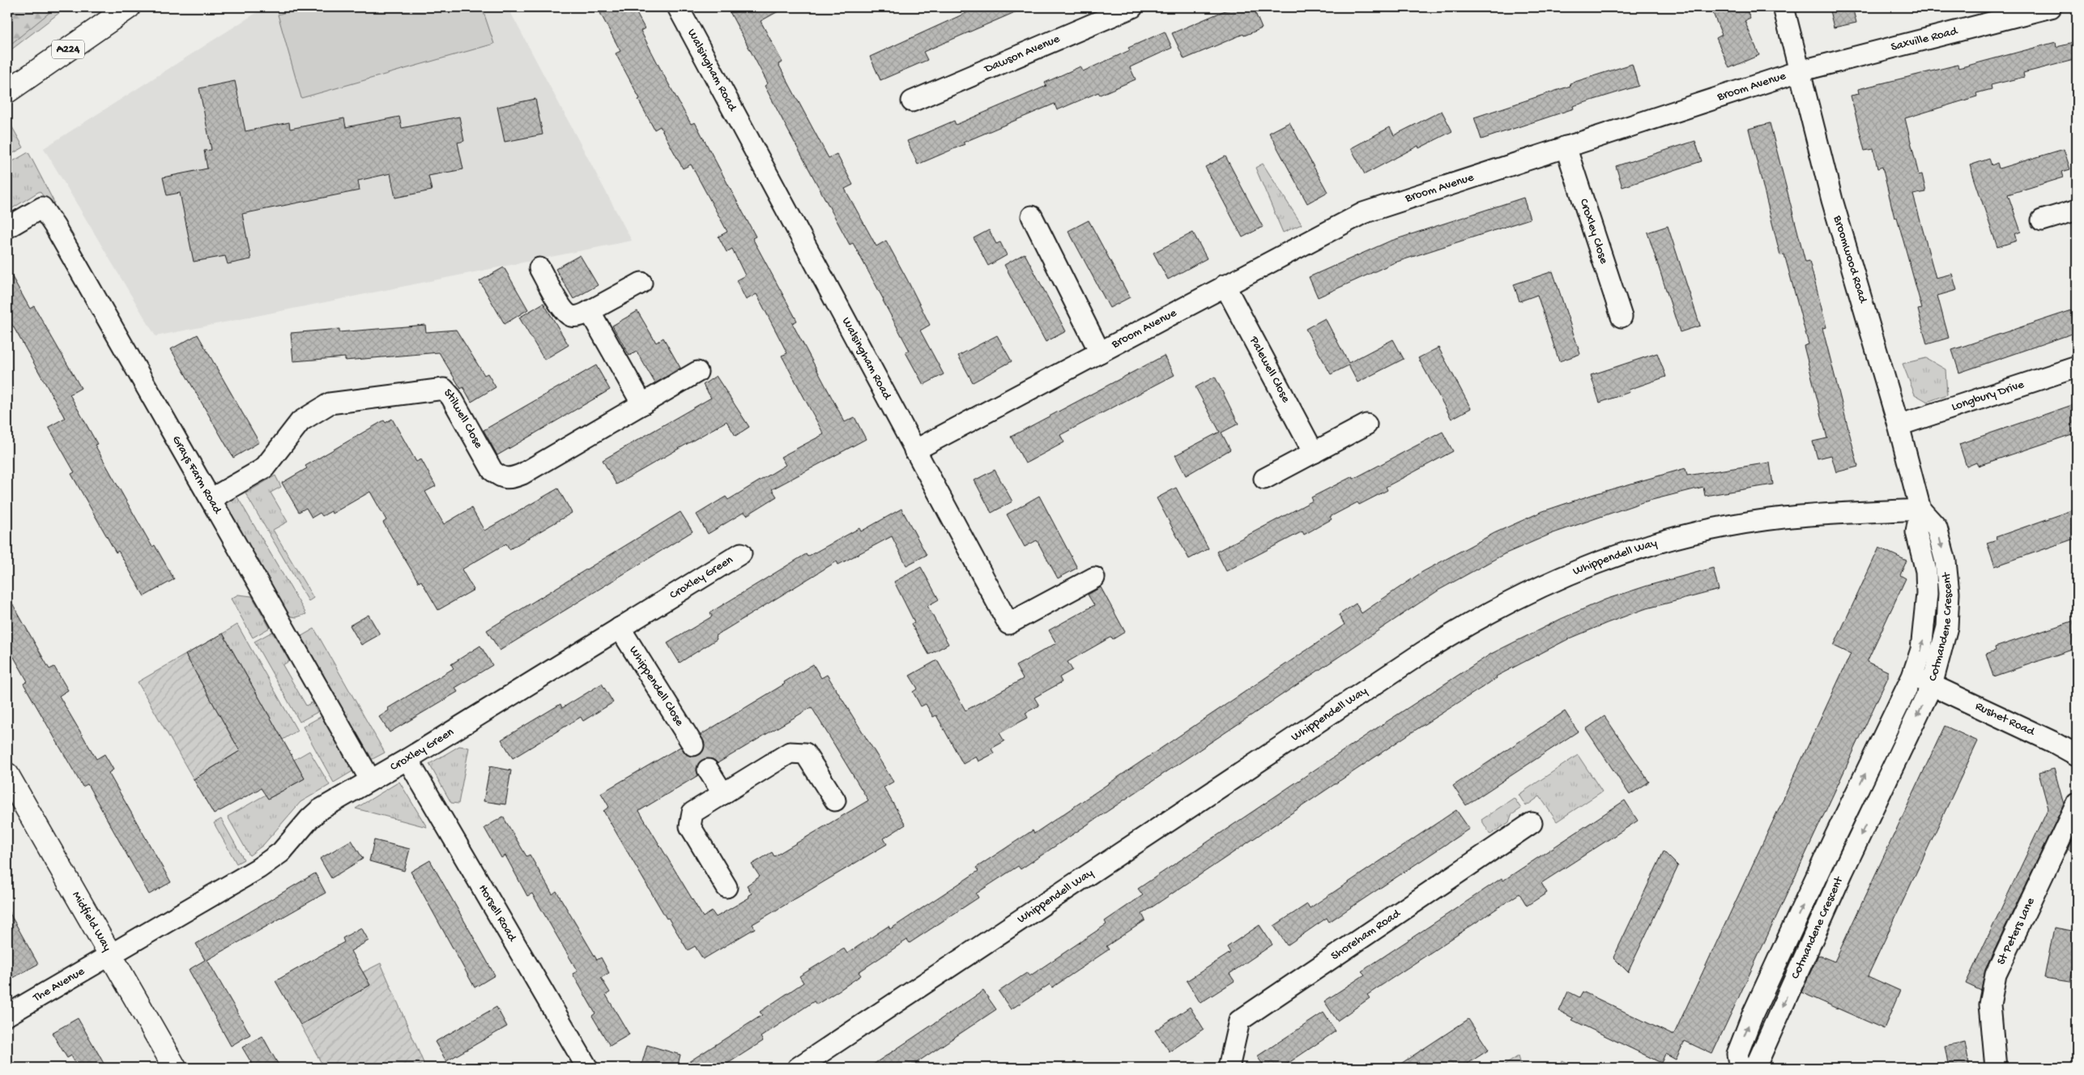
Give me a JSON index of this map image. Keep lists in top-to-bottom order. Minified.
{"streets":{"street":["Saxville Road","A224","Dawson Avenue","Walsingham Road","Broom Avenue","Croxley Close","Broomwood Road","Palewell Close","Longbury Drive","Stilwell Close","Grays Farm Road","Whippendell Way","Croxley Green","Cotmandene Crescent","Whippendell Close","Rushet Road","Horsell Road","Midfield Way","St Peters Lane","Shoreham Road","The Avenue"]},"crossings":[["Saxville Road","Broom Avenue"],["Saxville Road","Broomwood Road"],["Walsingham Road","Broom Avenue"],["Broom Avenue","Croxley Close"],["Broom Avenue","Broomwood Road"],["Broom Avenue","Palewell Close"],["Broomwood Road","Longbury Drive"],["Broomwood Road","Whippendell Way"],["Broomwood Road","Cotmandene Crescent"],["Stilwell Close","Grays Farm Road"],["Grays Farm Road","Croxley Green"],["Whippendell Way","Cotmandene Crescent"],["Croxley Green","Whippendell Close"],["Croxley Green","Horsell Road"],["Croxley Green","Midfield Way"],["Croxley Green","The Avenue"],["Cotmandene Crescent","Rushet Road"],["Midfield Way","The Avenue"]]}
